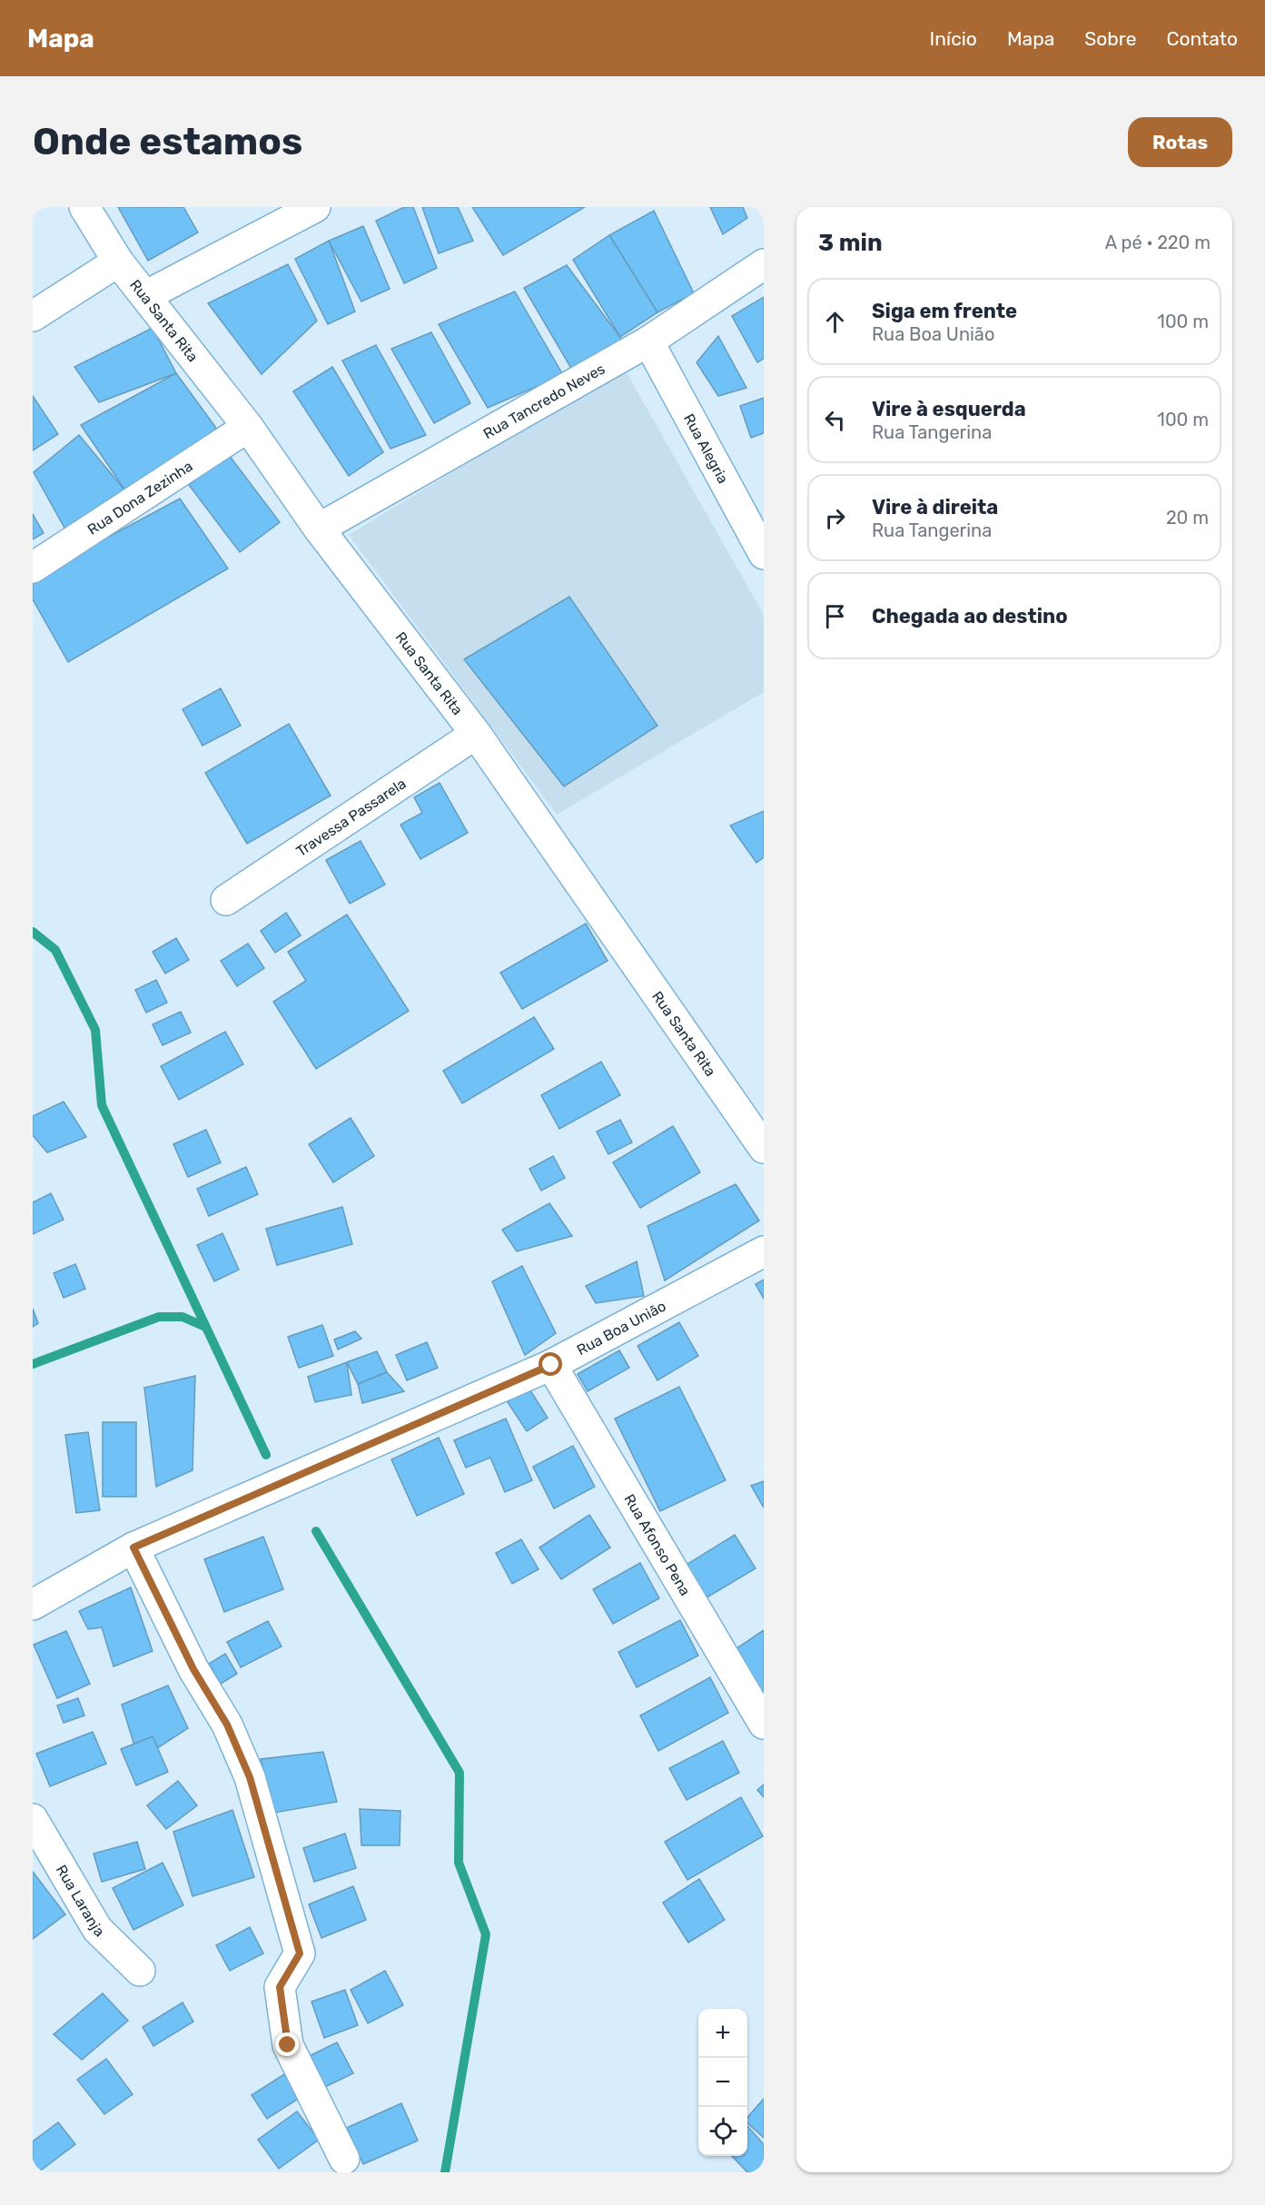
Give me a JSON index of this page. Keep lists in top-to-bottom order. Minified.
{"streets":{"street":["Rua Santa Rita","Rua Tancredo Neves","Rua Alegria","Rua Dona Zezinha","Travessa Passarela","Rua Boa União","Rua Afonso Pena","Rua Laranja"]},"crossings":[["Rua Santa Rita","Rua Tancredo Neves"],["Rua Santa Rita","Rua Dona Zezinha"],["Rua Santa Rita","Travessa Passarela"],["Rua Tancredo Neves","Rua Alegria"],["Rua Boa União","Rua Afonso Pena"]],"page":{"header":"Mapa","nav":["Início","Mapa","Sobre","Contato"],"buttons":"Rotas","title":"Onde estamos","heading":["3 min","A pé · 220 m"],"list":[["Siga em frente","Rua Boa União","100 m"],["Vire à esquerda","Rua Tangerina","100 m"],["Vire à direita","Rua Tangerina","20 m"],"Chegada ao destino"],"map_buttons":["+","−"]}}
